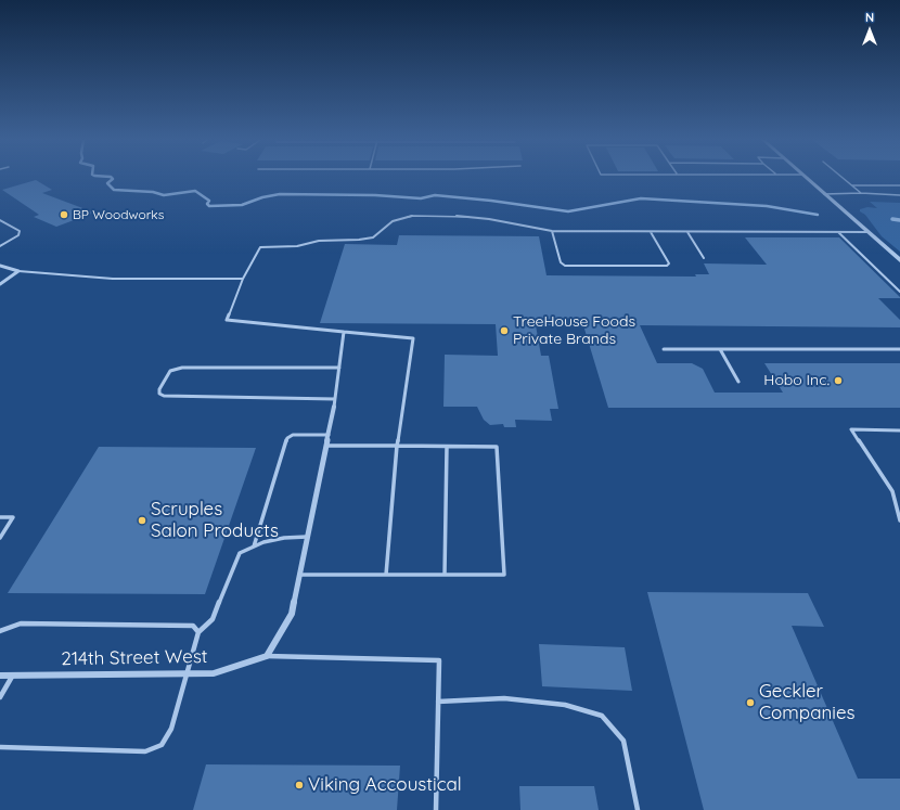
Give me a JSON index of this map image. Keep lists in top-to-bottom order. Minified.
{"streets":{"street":["214th Street West"]},"places":["BP Woodworks","TreeHouse Foods Private Brands","Hobo Inc.","Scruples Salon Products","Geckler Companies","Viking Accoustical"],"north":"top"}
